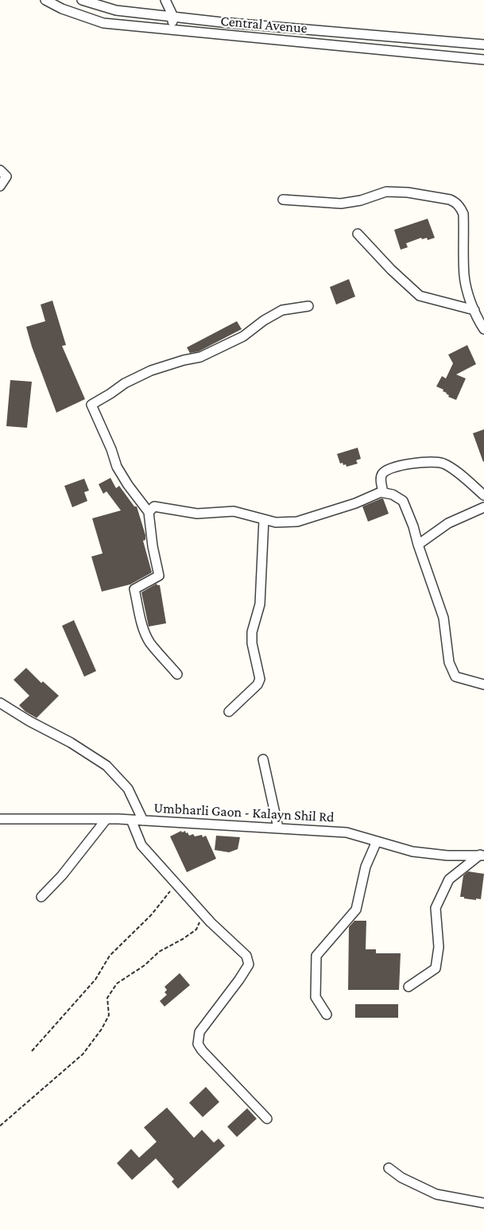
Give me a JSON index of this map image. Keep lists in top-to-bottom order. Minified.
{"streets":{"street":["Central Avenue","Umbharli Gaon - Kalayn Shil Rd"]}}
